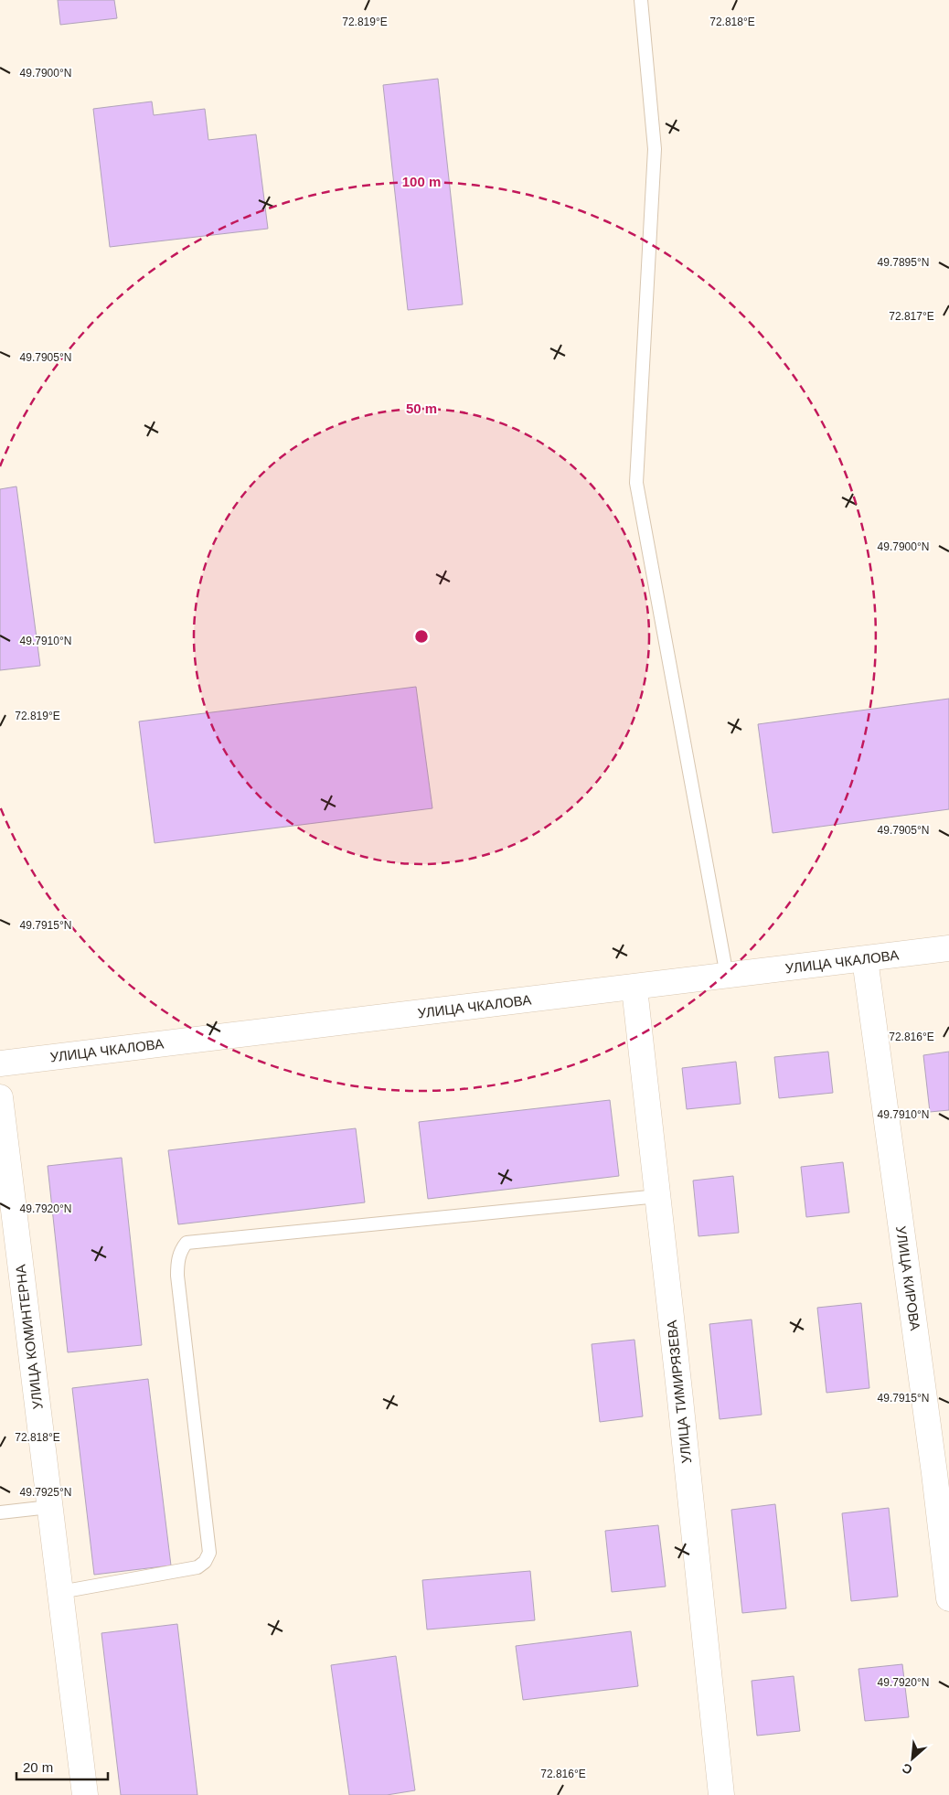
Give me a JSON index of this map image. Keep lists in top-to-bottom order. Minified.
{"streets":{"street":["УЛИЦА ЧКАЛОВА","УЛИЦА КИРОВА","УЛИЦА КОМИНТЕРНА","УЛИЦА ТИМИРЯЗЕВА"]},"crossings":[["УЛИЦА ЧКАЛОВА","УЛИЦА КИРОВА"],["УЛИЦА ЧКАЛОВА","УЛИЦА ТИМИРЯЗЕВА"]],"scale_bar":"20 m","north":"bottom left","coordinates":["72.819°E","72.818°E","49.7900°N","49.7895°N","72.817°E","49.7905°N","49.7910°N","49.7915°N","72.816°E","49.7920°N","49.7925°N"],"rings":["100 m","50 m"]}
